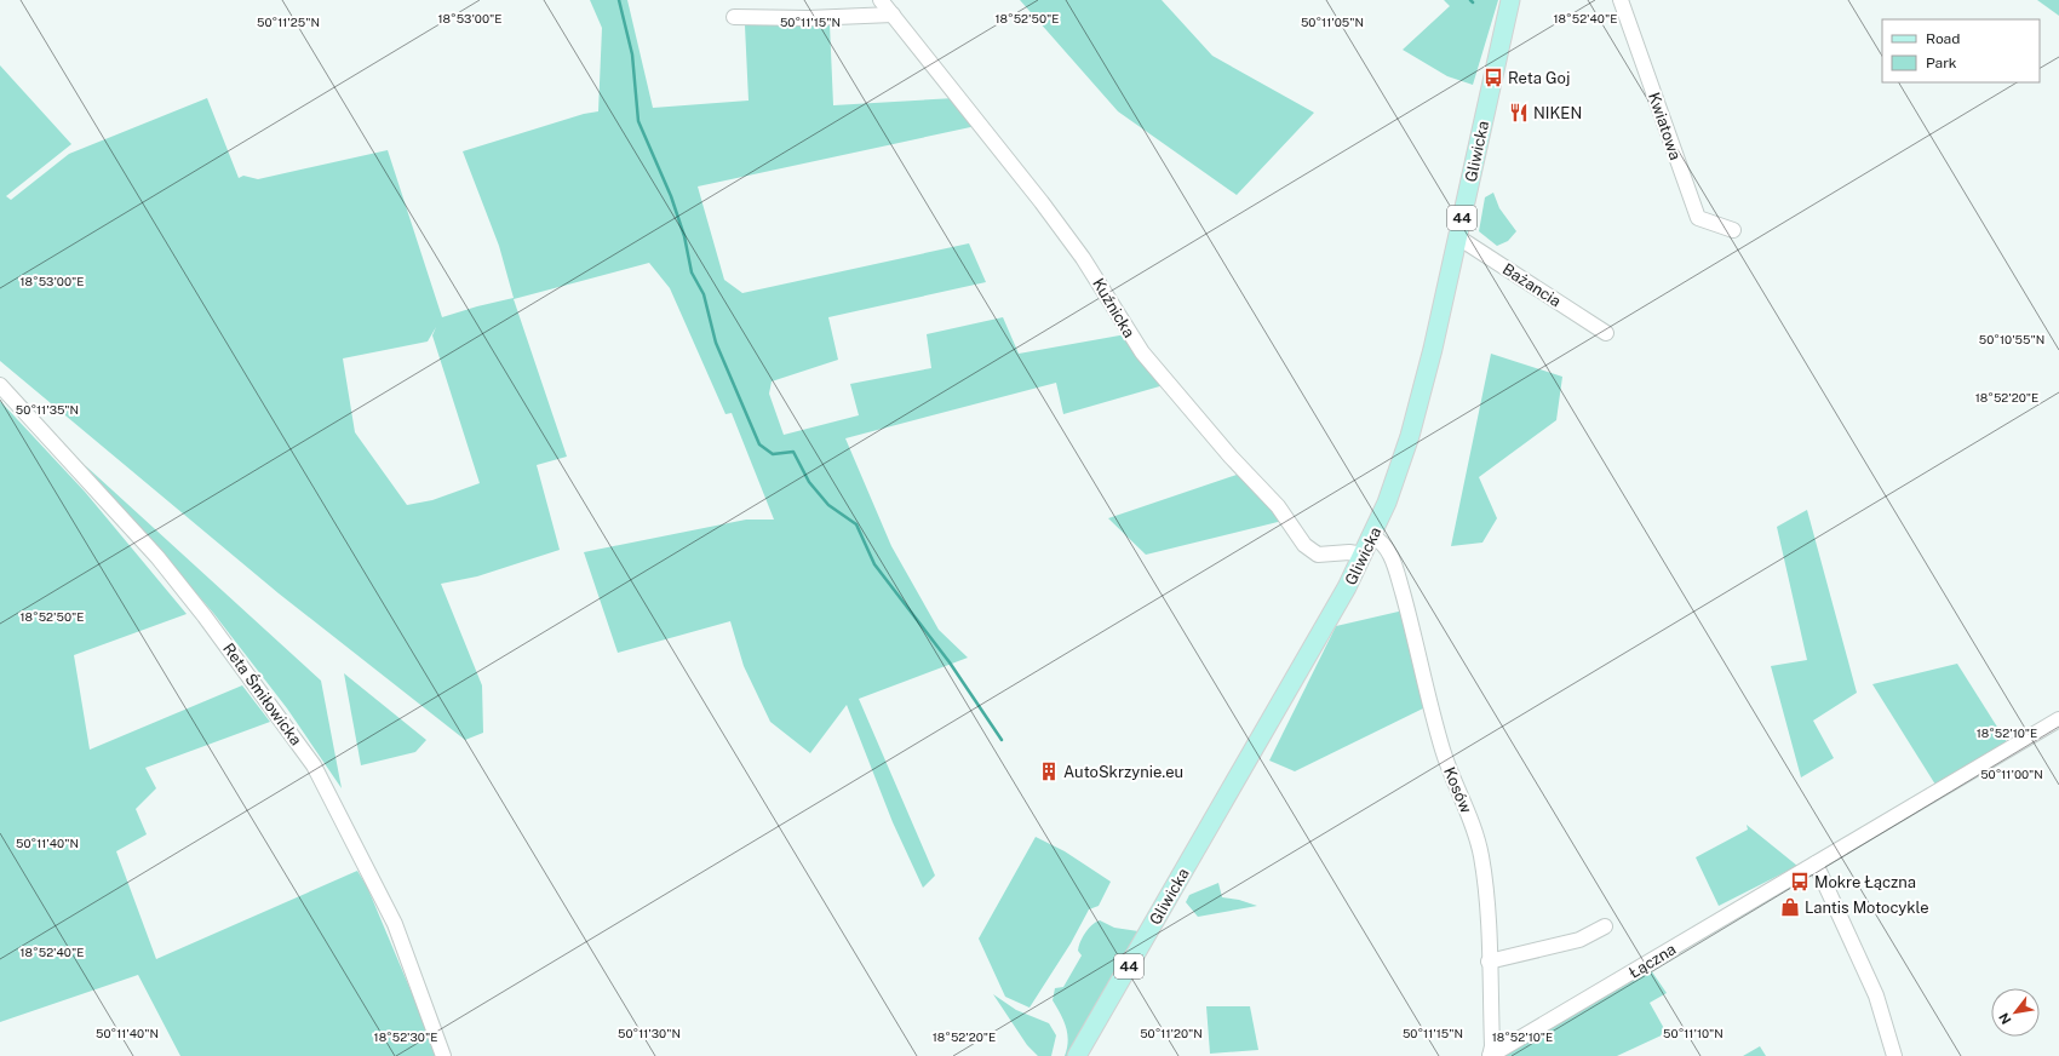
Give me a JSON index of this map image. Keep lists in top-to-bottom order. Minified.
{"streets":{"main road":["Gliwicka","44"],"street":["Kwiatowa","Bażancia","Kuźnicka","Reta Śmiłowicka","Kosów","Łączna"]},"crossings":[["Gliwicka","Bażancia"],["Gliwicka","Kuźnicka"],["Gliwicka","Kosów"],["Kosów","Łączna"]],"places":{"bus stop":["Reta Goj","Mokre Łączna"],"restaurant":["NIKEN"],"building":["AutoSkrzynie.eu"],"shop":["Lantis Motocykle"]},"legend":["Road","Park"],"north":"bottom left","coordinates":["18°53'00\"E","18°52'50\"E","18°52'40\"E","50°11'25\"N","50°11'15\"N","50°11'05\"N","50°10'55\"N","18°52'20\"E","50°11'35\"N","18°52'10\"E","50°11'00\"N","50°11'40\"N","50°11'30\"N","50°11'20\"N","50°11'10\"N","18°52'30\"E"]}
